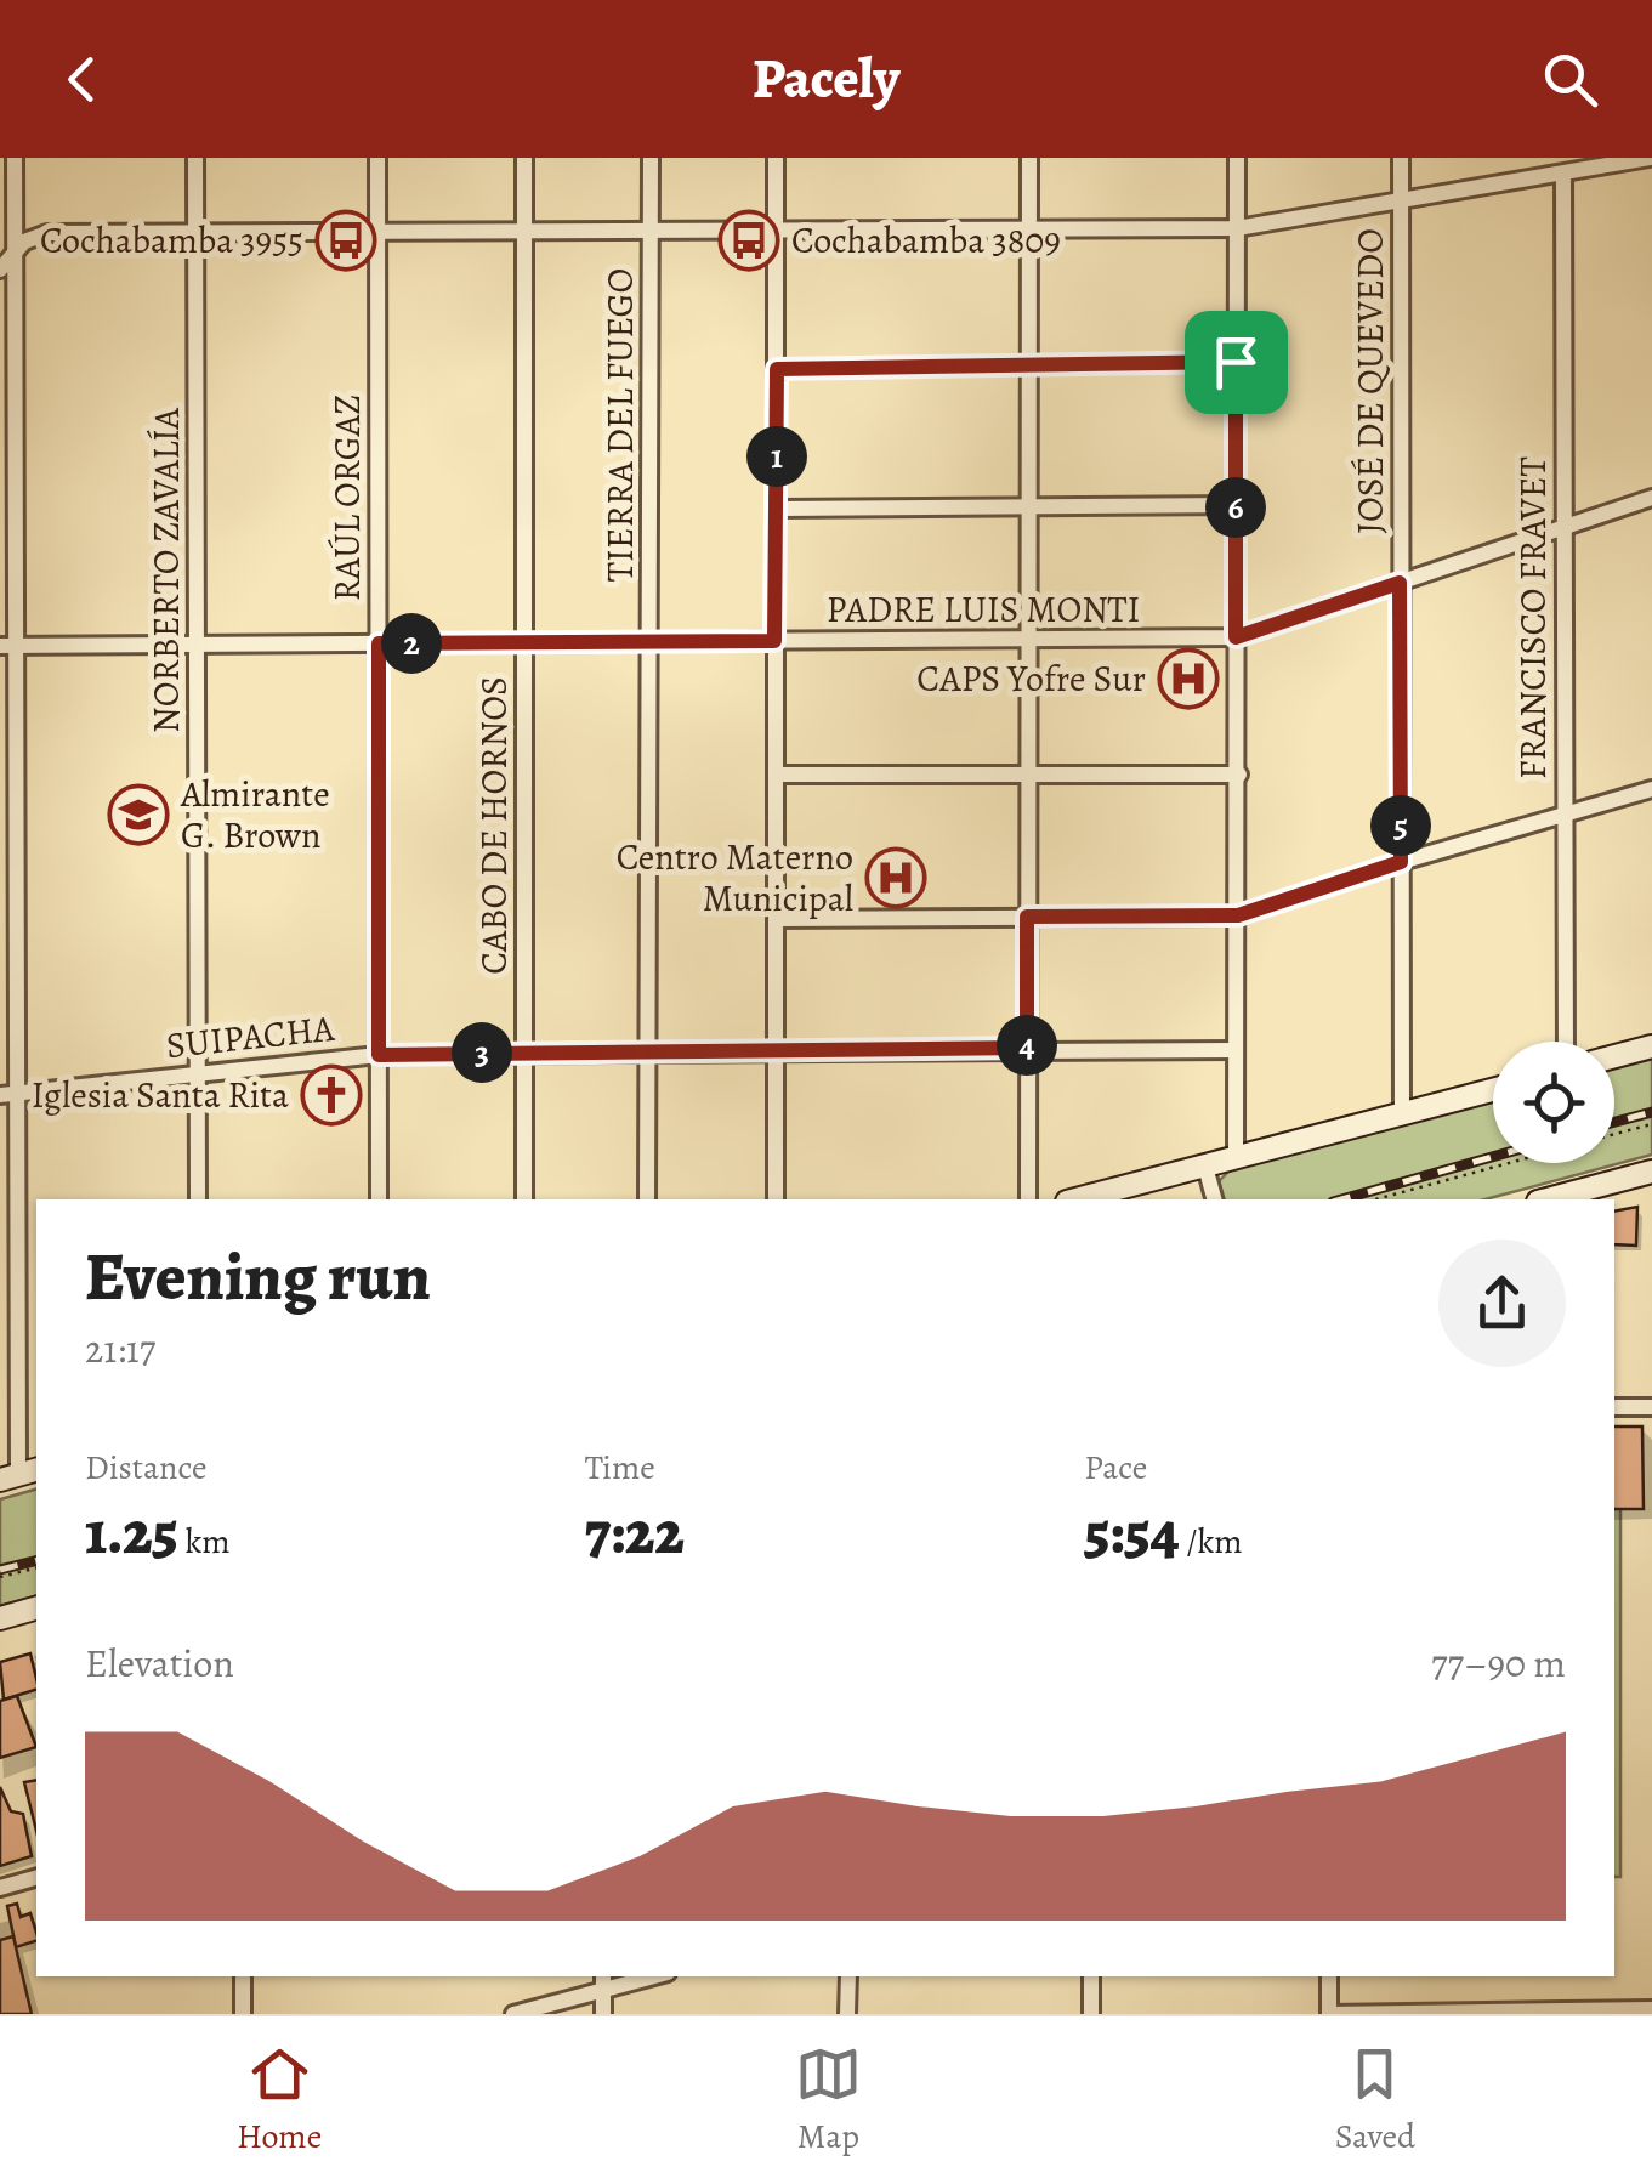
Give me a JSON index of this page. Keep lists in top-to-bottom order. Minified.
{"streets":{"street":["JOSÉ DE QUEVEDO","TIERRA DEL FUEGO","RAÚL ORGAZ","NORBERTO ZAVALÍA","PADRE LUIS MONTI","FRANCISCO FRAVET","CABO DE HORNOS","SUIPACHA"]},"crossings":[["JOSÉ DE QUEVEDO","PADRE LUIS MONTI"],["TIERRA DEL FUEGO","PADRE LUIS MONTI"],["TIERRA DEL FUEGO","SUIPACHA"],["RAÚL ORGAZ","PADRE LUIS MONTI"],["RAÚL ORGAZ","SUIPACHA"],["NORBERTO ZAVALÍA","PADRE LUIS MONTI"],["NORBERTO ZAVALÍA","SUIPACHA"],["PADRE LUIS MONTI","FRANCISCO FRAVET"],["PADRE LUIS MONTI","CABO DE HORNOS"],["CABO DE HORNOS","SUIPACHA"]],"places":{"bus stop":["Cochabamba 3955","Cochabamba 3809"],"hospital":["CAPS Yofre Sur","Centro Materno Municipal"],"school or university":["Almirante G. Brown"],"church":["Iglesia Santa Rita"]},"page":{"header":"Pacely","pins":["1","6","2","5","4","3"],"heading":["Evening run","21:17"],"stats":[["Distance","1.25 km"],["Time","7:22"],["Pace","5:54 /km"]],"chart":["Elevation","77–90 m"],"tabs":["Home","Map","Saved"]}}
